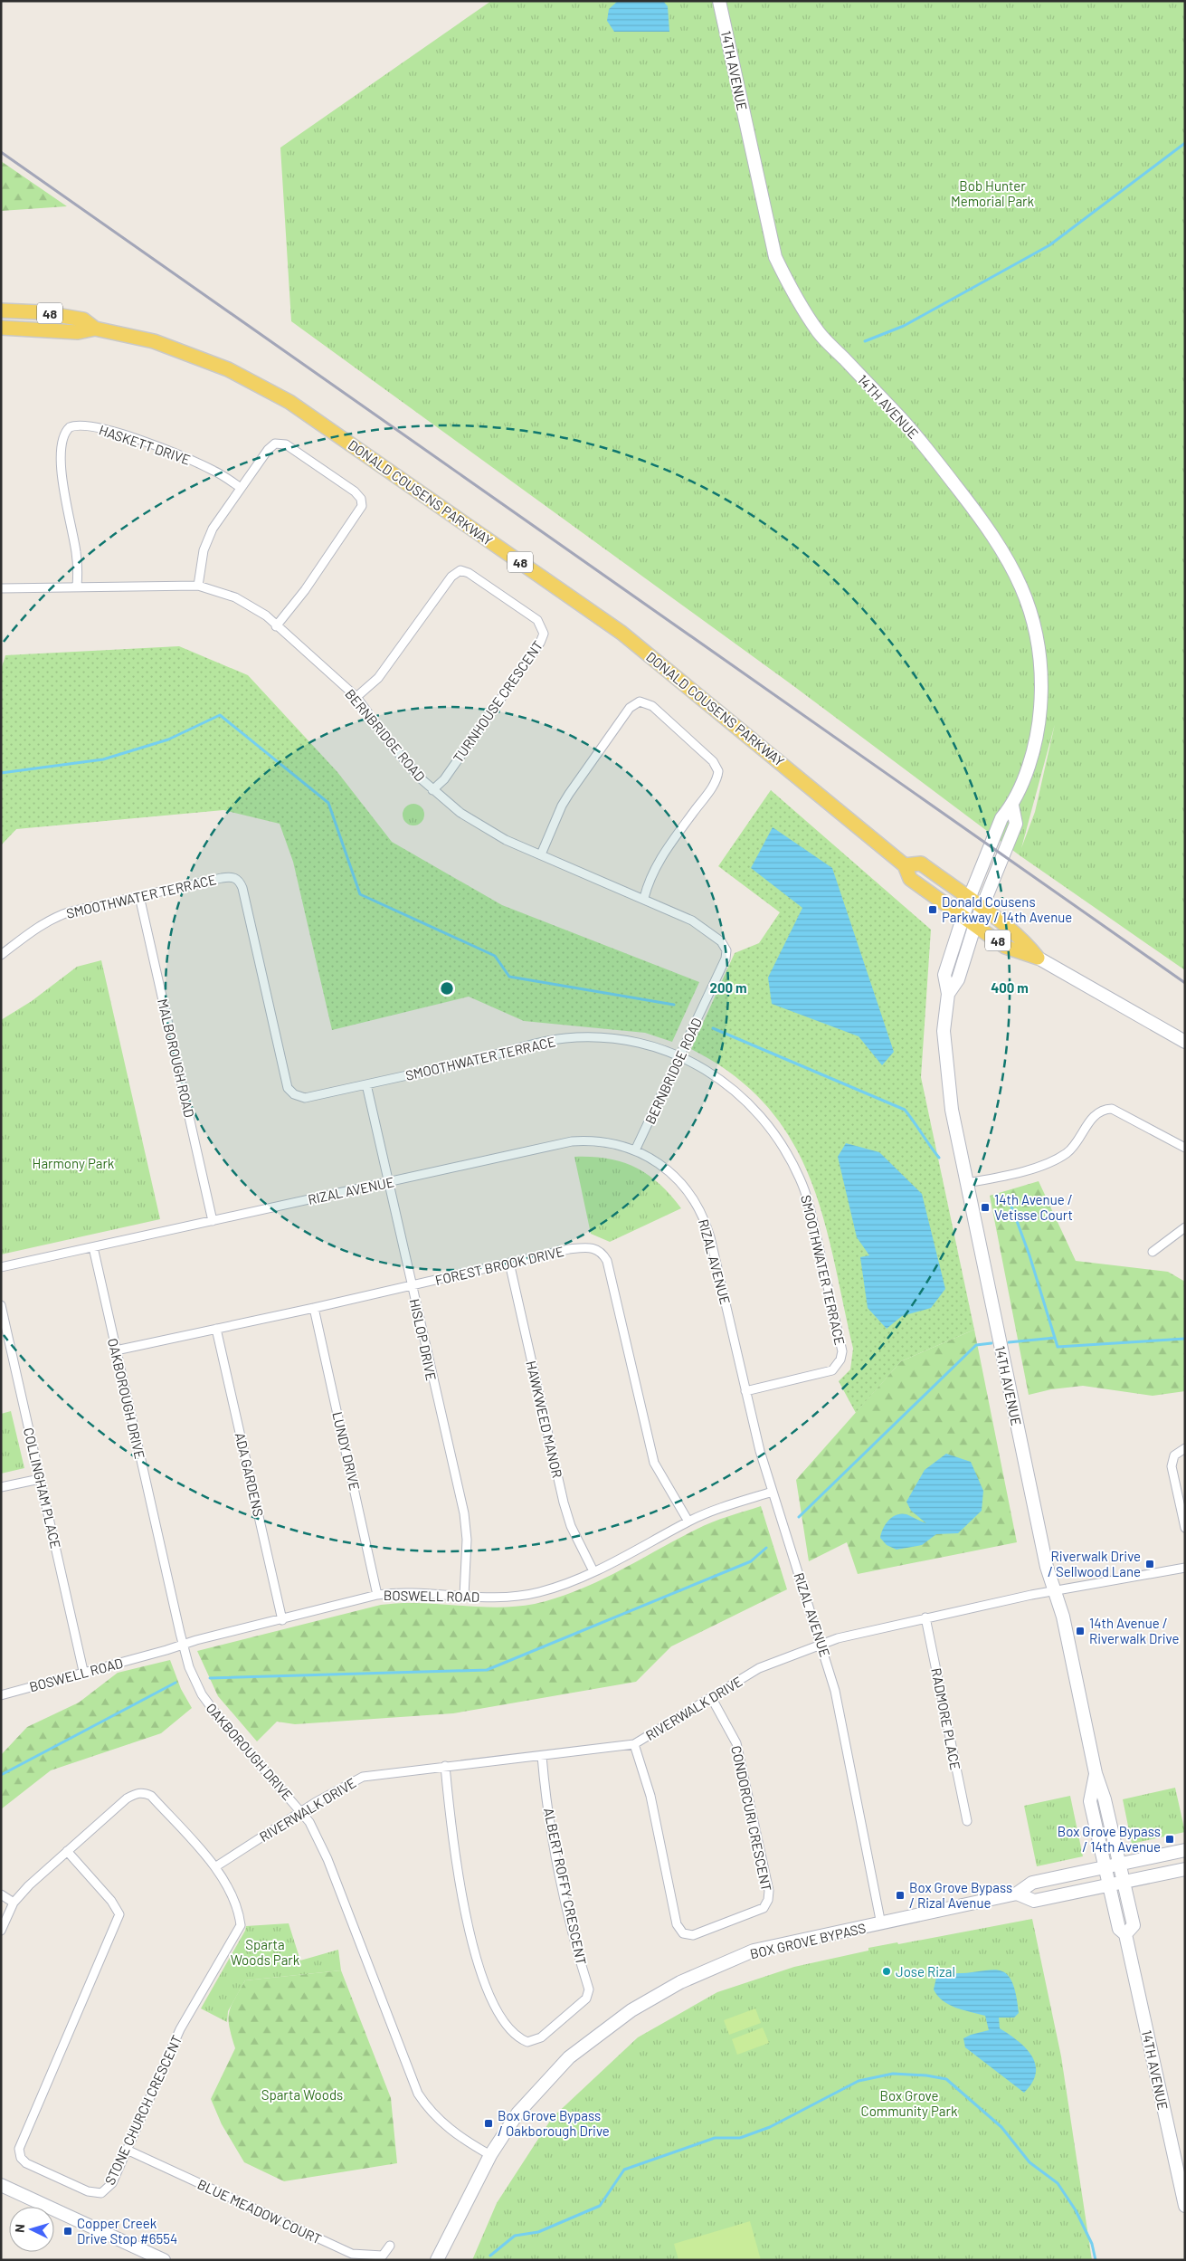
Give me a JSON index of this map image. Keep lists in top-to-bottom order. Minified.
{"streets":{"main road":["14TH AVENUE","48","DONALD COUSENS PARKWAY","BOX GROVE BYPASS"],"street":["HASKETT DRIVE","TURNHOUSE CRESCENT","BERNBRIDGE ROAD","SMOOTHWATER TERRACE","MALBOROUGH ROAD","RIZAL AVENUE","FOREST BROOK DRIVE","HISLOP DRIVE","OAKBOROUGH DRIVE","HAWKWEED MANOR","LUNDY DRIVE","ADA GARDENS","COLLINGHAM PLACE","BOSWELL ROAD","RIVERWALK DRIVE","RADMORE PLACE","CONDORCURI CRESCENT","ALBERT ROFFY CRESCENT","STONE CHURCH CRESCENT","BLUE MEADOW COURT"]},"crossings":[["14TH AVENUE","DONALD COUSENS PARKWAY"],["14TH AVENUE","RIVERWALK DRIVE"],["14TH AVENUE","BOX GROVE BYPASS"],["HASKETT DRIVE","BERNBRIDGE ROAD"],["TURNHOUSE CRESCENT","BERNBRIDGE ROAD"],["BERNBRIDGE ROAD","SMOOTHWATER TERRACE"],["BERNBRIDGE ROAD","RIZAL AVENUE"],["SMOOTHWATER TERRACE","MALBOROUGH ROAD"],["SMOOTHWATER TERRACE","RIZAL AVENUE"],["SMOOTHWATER TERRACE","HISLOP DRIVE"],["MALBOROUGH ROAD","RIZAL AVENUE"],["RIZAL AVENUE","HISLOP DRIVE"],["RIZAL AVENUE","OAKBOROUGH DRIVE"],["RIZAL AVENUE","BOSWELL ROAD"],["RIZAL AVENUE","RIVERWALK DRIVE"],["RIZAL AVENUE","BOX GROVE BYPASS"],["FOREST BROOK DRIVE","HISLOP DRIVE"],["FOREST BROOK DRIVE","OAKBOROUGH DRIVE"],["FOREST BROOK DRIVE","HAWKWEED MANOR"],["FOREST BROOK DRIVE","LUNDY DRIVE"],["FOREST BROOK DRIVE","ADA GARDENS"],["FOREST BROOK DRIVE","BOSWELL ROAD"],["HISLOP DRIVE","BOSWELL ROAD"],["OAKBOROUGH DRIVE","BOSWELL ROAD"],["OAKBOROUGH DRIVE","RIVERWALK DRIVE"],["OAKBOROUGH DRIVE","BOX GROVE BYPASS"],["HAWKWEED MANOR","BOSWELL ROAD"],["LUNDY DRIVE","BOSWELL ROAD"],["ADA GARDENS","BOSWELL ROAD"],["COLLINGHAM PLACE","BOSWELL ROAD"],["RIVERWALK DRIVE","RADMORE PLACE"],["RIVERWALK DRIVE","CONDORCURI CRESCENT"],["RIVERWALK DRIVE","ALBERT ROFFY CRESCENT"],["RIVERWALK DRIVE","STONE CHURCH CRESCENT"],["STONE CHURCH CRESCENT","BLUE MEADOW COURT"]],"parks":["Bob Hunter Memorial Park","Harmony Park","Sparta Woods Park","Sparta Woods","Box Grove Community Park"],"places":{"transit":["Donald Cousens Parkway / 14th Avenue","14th Avenue / Vetisse Court","Riverwalk Drive / Sellwood Lane","14th Avenue / Riverwalk Drive","Box Grove Bypass / 14th Avenue","Box Grove Bypass / Rizal Avenue","Box Grove Bypass / Oakborough Drive","Copper Creek Drive Stop #6554"],"other":["Jose Rizal"]},"north":"left","rings":["200 m","400 m"]}
